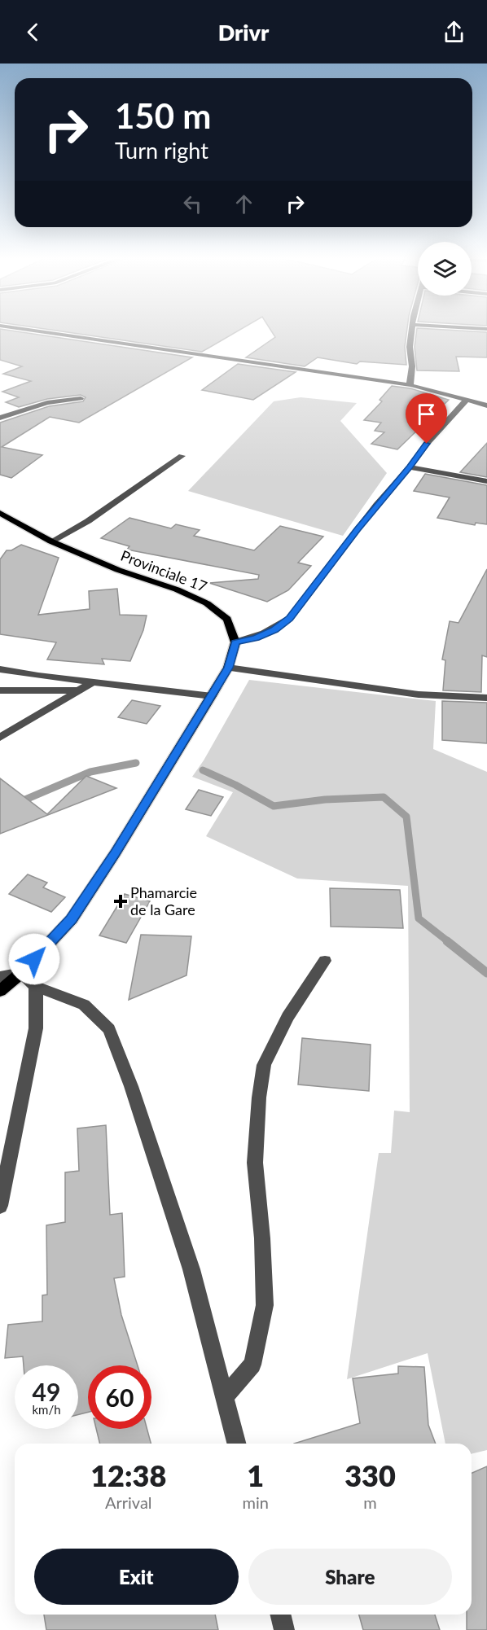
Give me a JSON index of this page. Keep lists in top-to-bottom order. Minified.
{"streets":{"main road":["Provinciale 17"]},"places":{"health":["Phamarcie de la Gare"]},"page":{"header":"Drivr","turn":["150 m","Turn right"],"speed":"49 km/h","limit":"60","eta":["12:38","Arrival","1","min","330","m"],"buttons":["Exit","Share"]}}
